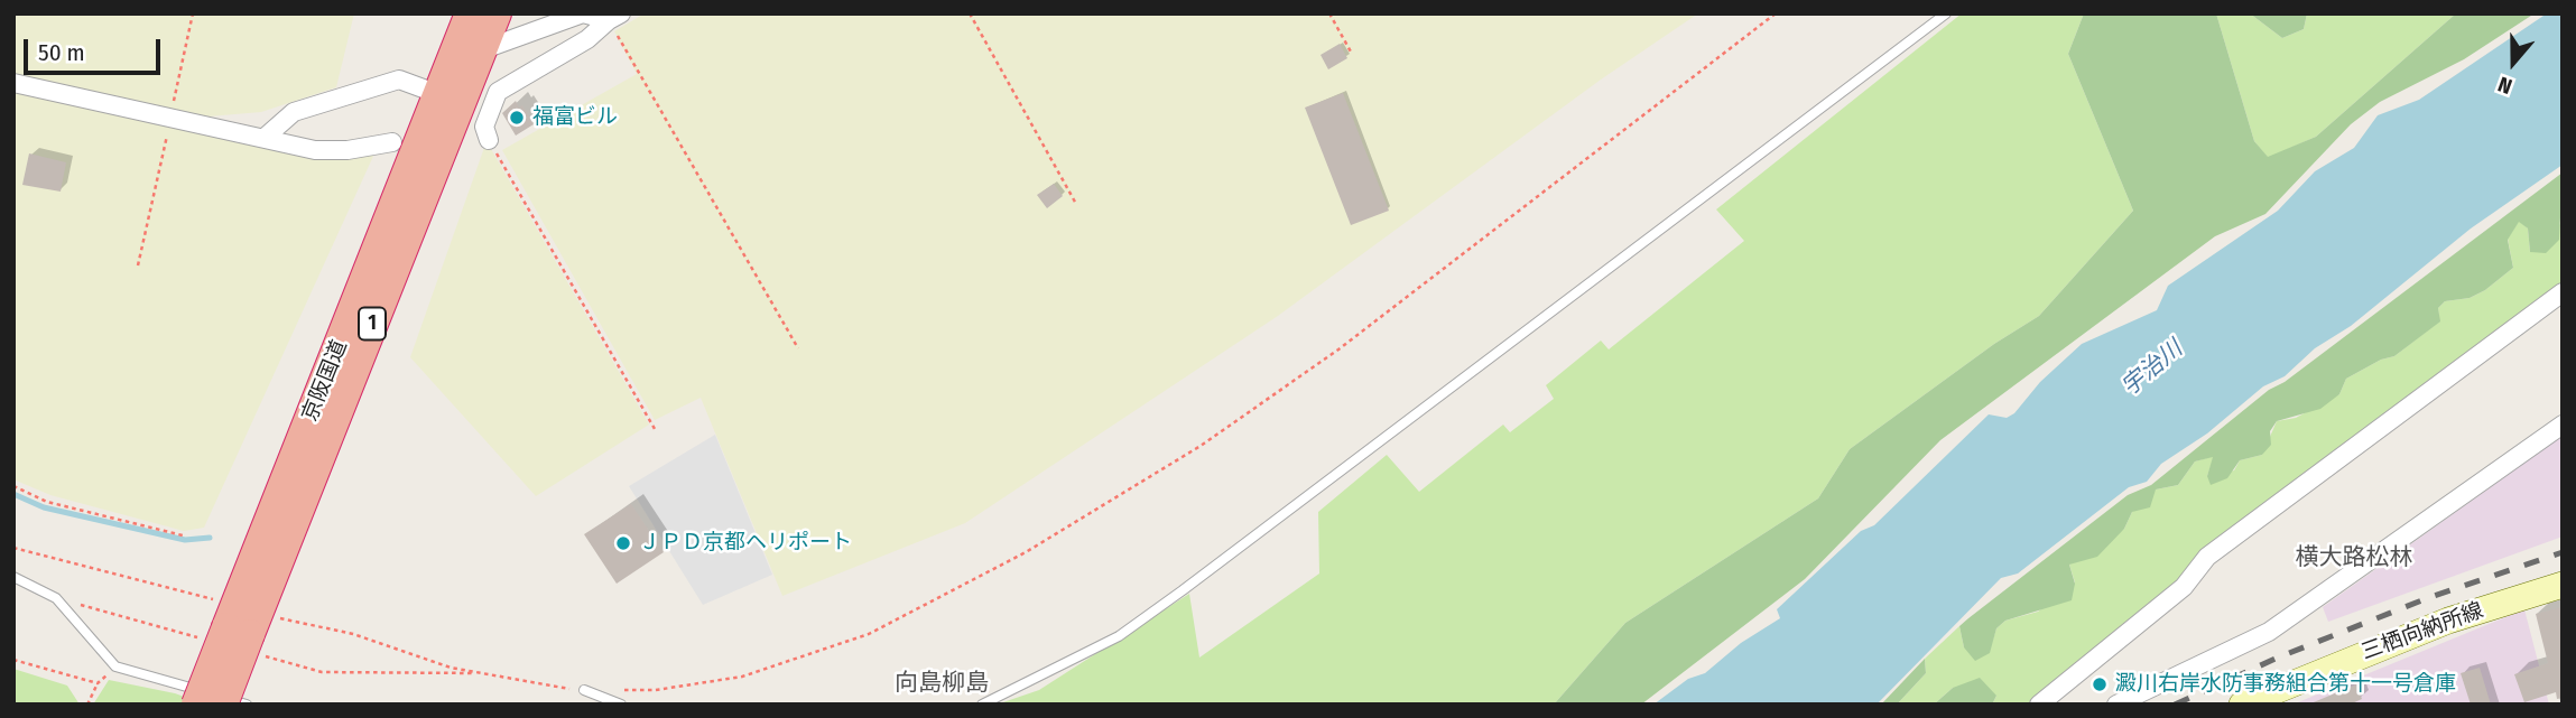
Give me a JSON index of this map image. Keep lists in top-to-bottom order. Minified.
{"streets":{"highway":["1","京阪国道"],"main road":["三栖向納所線"]},"districts":["横大路松林","向島柳島"],"water":["宇治川"],"places":["福富ビル","ＪＰＤ京都ヘリポート","澱川右岸水防事務組合第十一号倉庫"],"scale_bar":"50 m","north":"bottom"}
